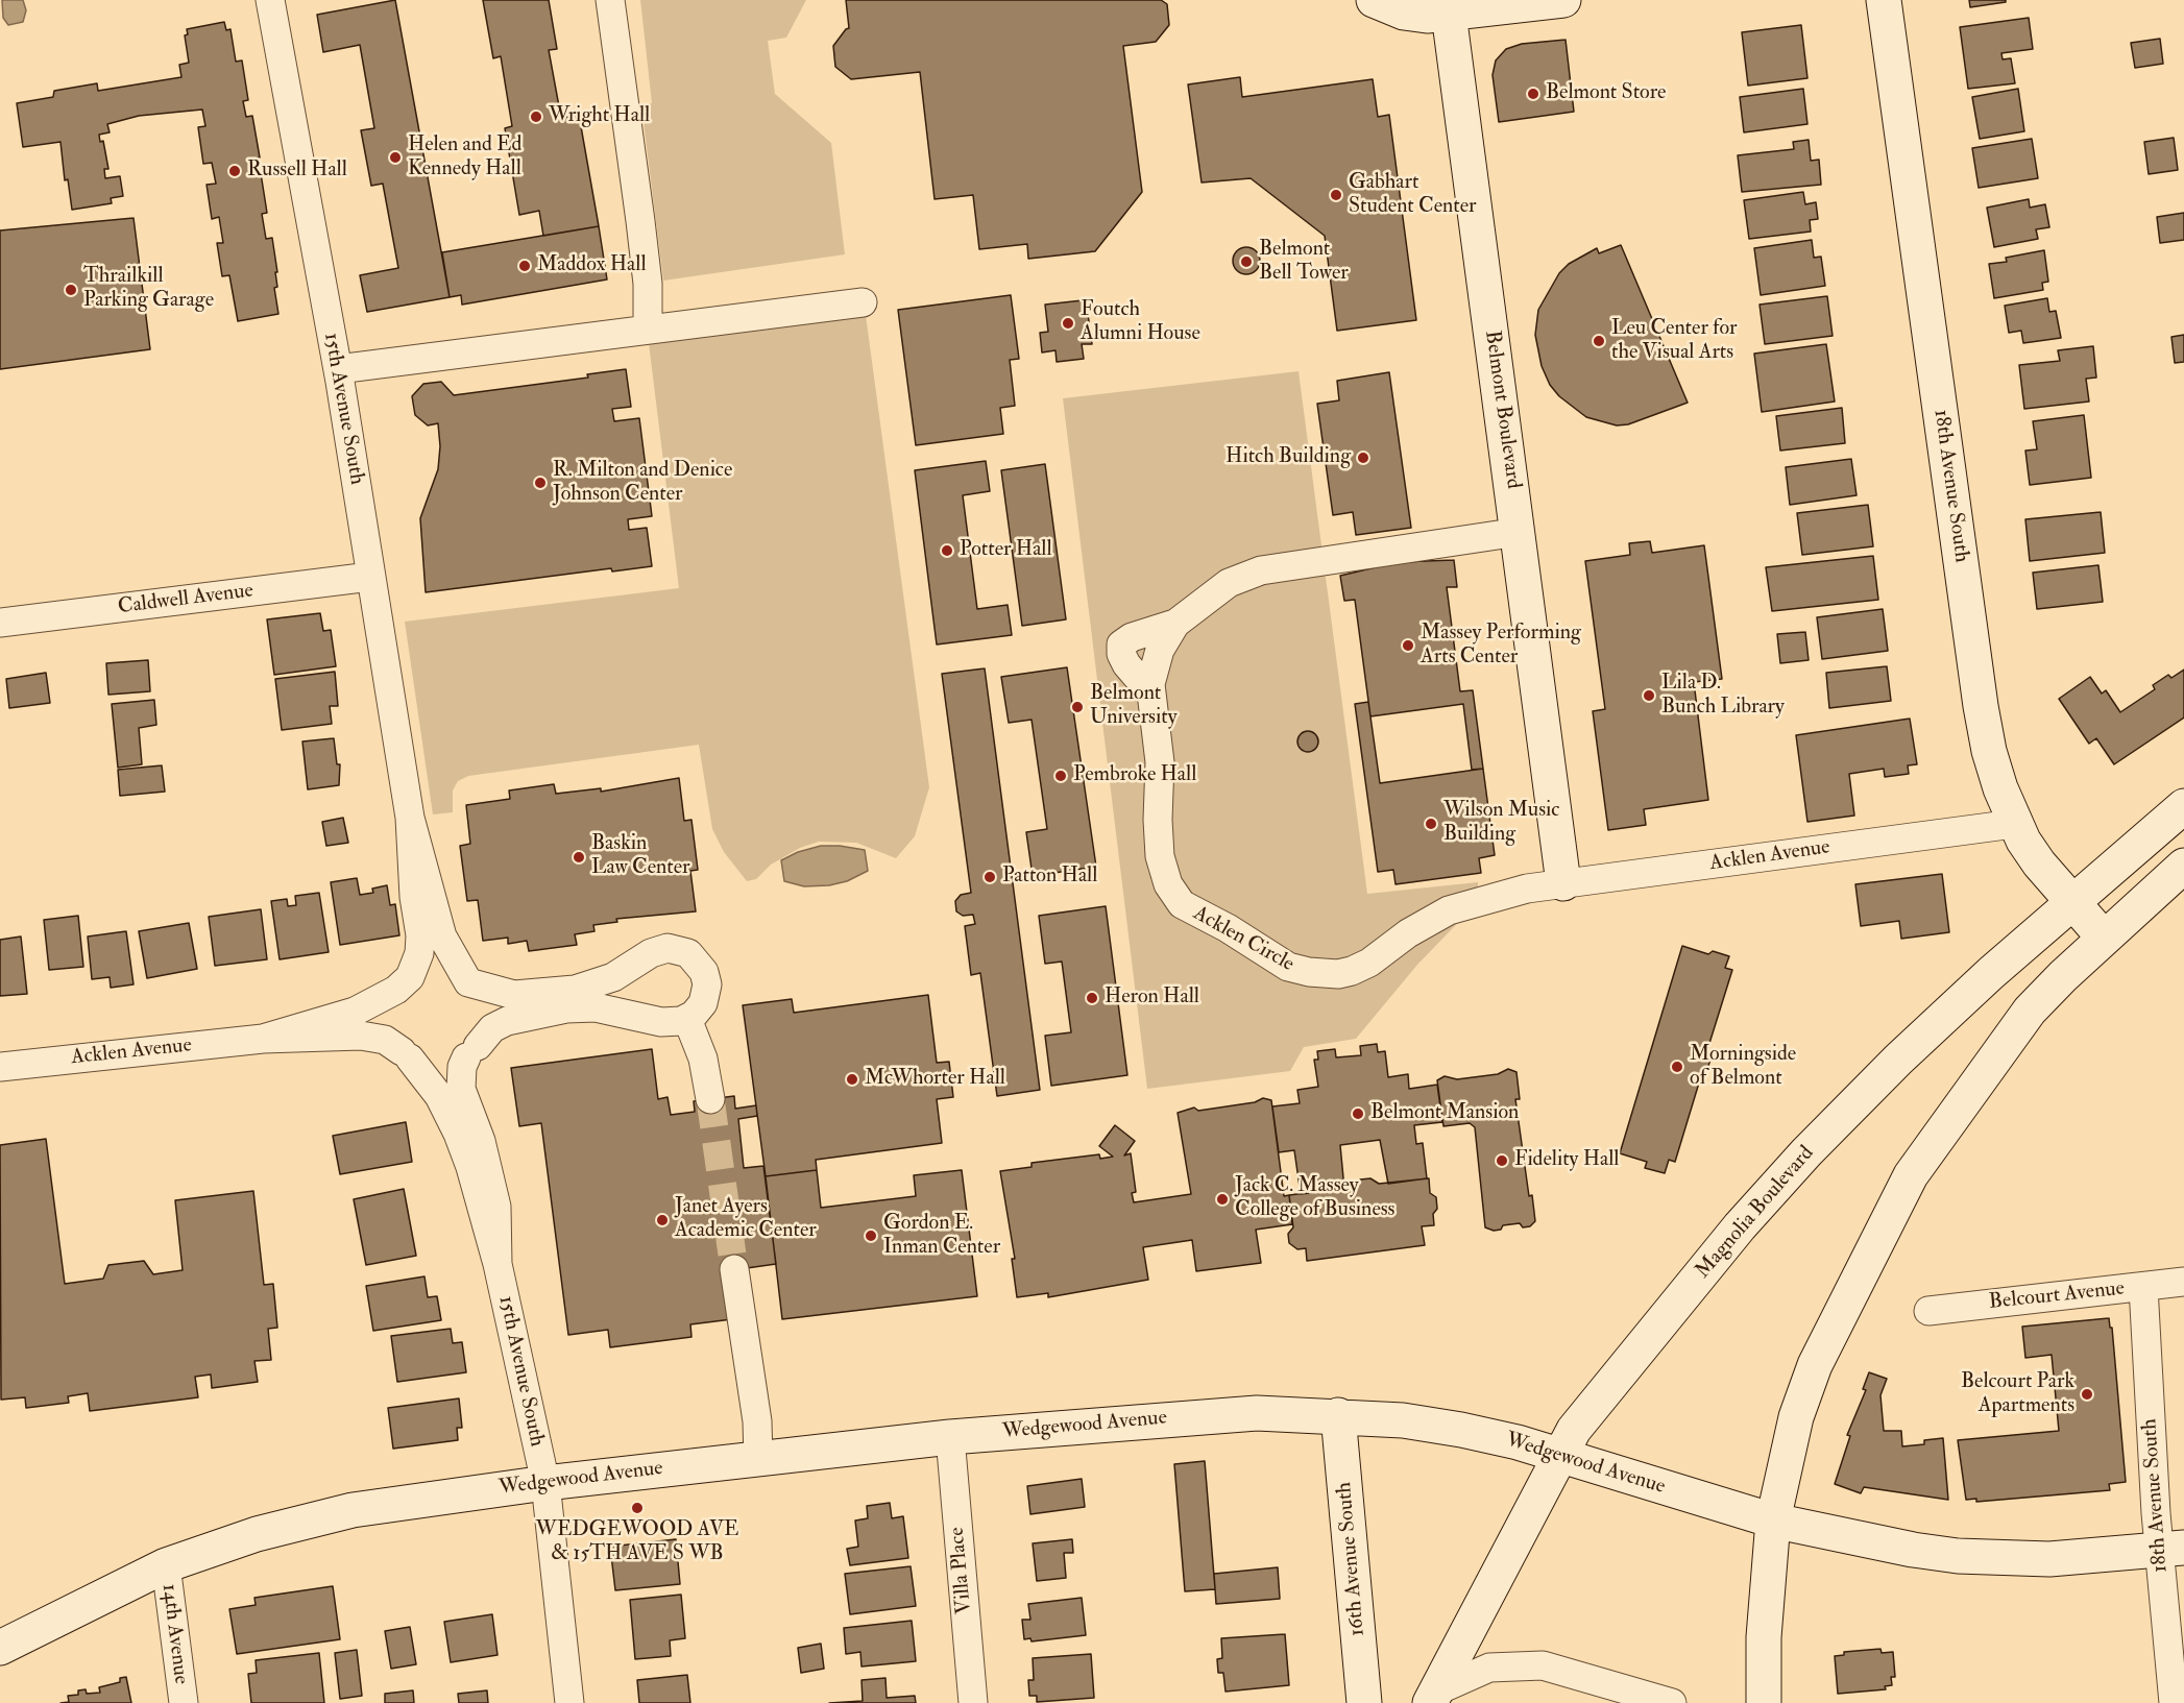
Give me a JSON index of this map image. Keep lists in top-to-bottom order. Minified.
{"streets":{"main road":["Belmont Boulevard","18th Avenue South","Magnolia Boulevard","Wedgewood Avenue","16th Avenue South"],"street":["15th Avenue South","Caldwell Avenue","Acklen Avenue","Acklen Circle","Belcourt Avenue","Villa Place","14th Avenue"]},"crossings":[["15th Avenue South","Caldwell Avenue"],["15th Avenue South","Acklen Avenue"],["15th Avenue South","Wedgewood Avenue"],["Belmont Boulevard","Acklen Avenue"],["Belmont Boulevard","Acklen Circle"],["18th Avenue South","Acklen Avenue"],["18th Avenue South","Magnolia Boulevard"],["18th Avenue South","Belcourt Avenue"],["18th Avenue South","Wedgewood Avenue"],["Acklen Avenue","Acklen Circle"],["Magnolia Boulevard","Wedgewood Avenue"],["Wedgewood Avenue","16th Avenue South"],["Wedgewood Avenue","Villa Place"],["Wedgewood Avenue","14th Avenue"]],"places":["Belmont Store","Wright Hall","Helen and Ed Kennedy Hall","Russell Hall","Gabhart Student Center","Belmont Bell Tower","Maddox Hall","Thrailkill Parking Garage","Foutch Alumni House","Leu Center for the Visual Arts","Hitch Building","R. Milton and Denice Johnson Center","Potter Hall","Massey Performing Arts Center","Lila D. Bunch Library","Belmont University","Pembroke Hall","Wilson Music Building","Baskin Law Center","Patton Hall","Heron Hall","Morningside of Belmont","McWhorter Hall","Belmont Mansion","Fidelity Hall","Jack C. Massey College of Business","Janet Ayers Academic Center","Gordon E. Inman Center","Belcourt Park Apartments","WEDGEWOOD AVE & 15TH AVE S WB"]}
